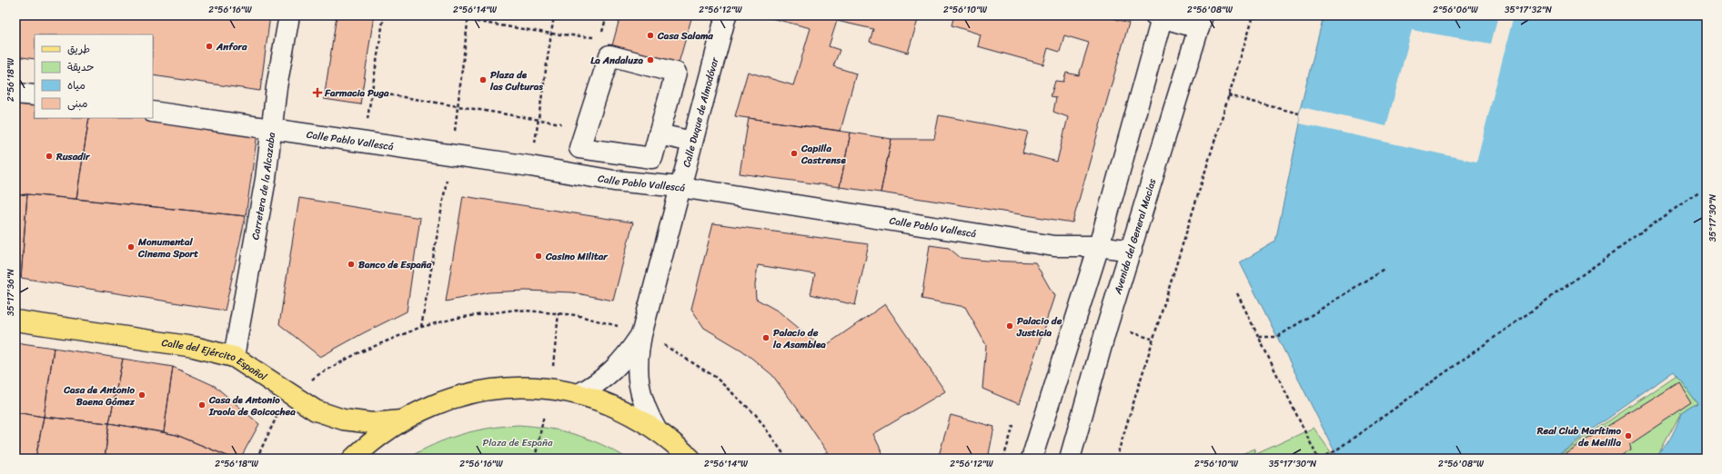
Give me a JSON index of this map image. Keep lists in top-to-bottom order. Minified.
{"streets":{"main road":["Calle del Ejército Español"],"street":["Calle Duque de Almodóvar","Calle Pablo Vallescá","Carretera de la Alcazaba","Avenida del General Macias"]},"crossings":[["Calle Duque de Almodóvar","Calle Pablo Vallescá"],["Calle Pablo Vallescá","Carretera de la Alcazaba"],["Calle Pablo Vallescá","Avenida del General Macias"],["Carretera de la Alcazaba","Calle del Ejército Español"]],"parks":["Plaza de España"],"places":{"other":["Casa Salama","Anfora","La Andaluza","Plaza de las Culturas","Capilla Castrense","Rusadir","Monumental Cinema Sport","Casino Militar","Banco de España","Palacio de Justicia","Palacio de la Asamblea","Casa de Antonio Baena Gómez","Casa de Antonio Iraola de Goicochea","Real Club Marítimo de Melilla"],"health":["Farmacia Puga"]},"legend":["طريق","حديقة","مياه","مبنى"],"coordinates":["2°56'16\"W","2°56'14\"W","2°56'12\"W","2°56'10\"W","2°56'08\"W","2°56'06\"W","35°17'32\"N","2°56'18\"W","35°17'30\"N","35°17'36\"N"]}
